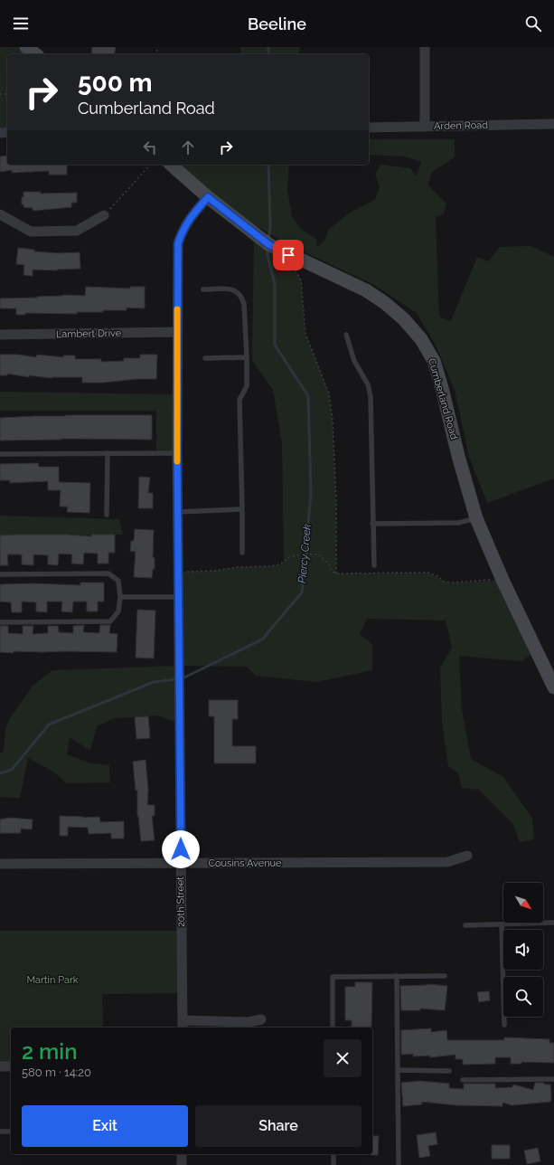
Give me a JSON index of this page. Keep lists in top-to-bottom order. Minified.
{"streets":{"street":["Arden Road","Lambert Drive","Cumberland Road","Cousins Avenue","20th Street"]},"crossings":[["Lambert Drive","20th Street"],["Cumberland Road","20th Street"],["Cousins Avenue","20th Street"]],"water":["Piercy Creek"],"parks":["Martin Park"],"north":"bottom right","page":{"header":"Beeline","turn":["500 m","Cumberland Road"],"heading":["2 min","580 m · 14:20"],"buttons":["Exit","Share"]}}
